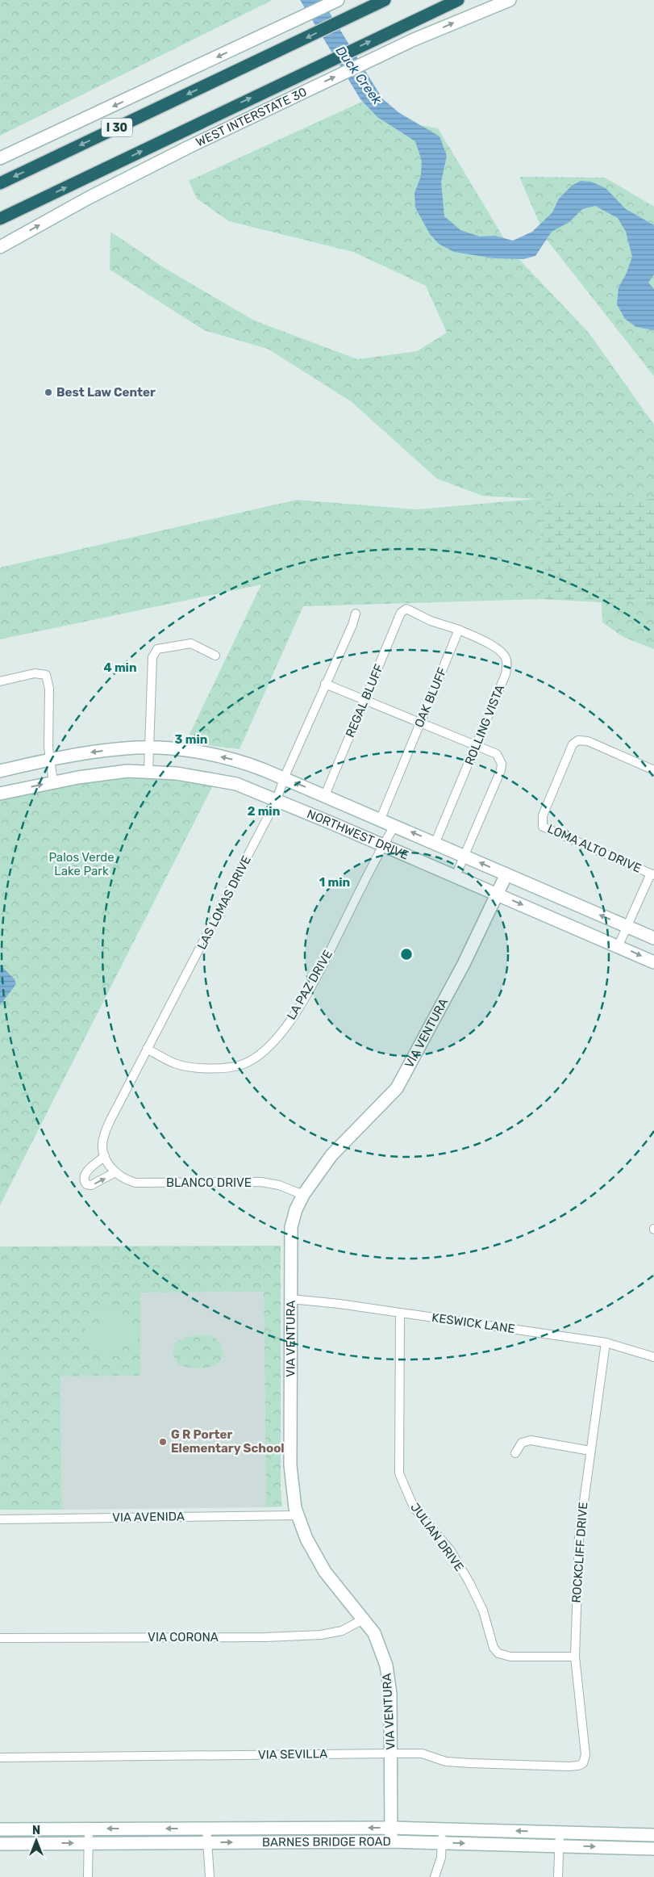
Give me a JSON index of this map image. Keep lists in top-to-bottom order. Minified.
{"streets":{"highway":["I 30"],"main road":["WEST INTERSTATE 30","NORTHWEST DRIVE","VIA VENTURA","BARNES BRIDGE ROAD"],"street":["OAK BLUFF","REGAL BLUFF","ROLLING VISTA","LOMA ALTO DRIVE","LAS LOMAS DRIVE","LA PAZ DRIVE","BLANCO DRIVE","KESWICK LANE","VIA AVENIDA","JULIAN DRIVE","ROCKCLIFF DRIVE","VIA CORONA","VIA SEVILLA"]},"crossings":[["OAK BLUFF","REGAL BLUFF"],["OAK BLUFF","ROLLING VISTA"],["OAK BLUFF","NORTHWEST DRIVE"],["REGAL BLUFF","ROLLING VISTA"],["REGAL BLUFF","NORTHWEST DRIVE"],["ROLLING VISTA","NORTHWEST DRIVE"],["NORTHWEST DRIVE","LAS LOMAS DRIVE"],["NORTHWEST DRIVE","LA PAZ DRIVE"],["NORTHWEST DRIVE","VIA VENTURA"],["LAS LOMAS DRIVE","LA PAZ DRIVE"],["LAS LOMAS DRIVE","BLANCO DRIVE"],["VIA VENTURA","BLANCO DRIVE"],["VIA VENTURA","KESWICK LANE"],["VIA VENTURA","VIA AVENIDA"],["VIA VENTURA","VIA CORONA"],["VIA VENTURA","VIA SEVILLA"],["VIA VENTURA","BARNES BRIDGE ROAD"],["KESWICK LANE","JULIAN DRIVE"],["KESWICK LANE","ROCKCLIFF DRIVE"],["JULIAN DRIVE","ROCKCLIFF DRIVE"],["ROCKCLIFF DRIVE","VIA SEVILLA"]],"water":["Duck Creek"],"parks":["Palos Verde Lake Park"],"places":["Best Law Center","G R Porter Elementary School"],"north":"top","rings":["4 min","3 min","2 min","1 min"]}
